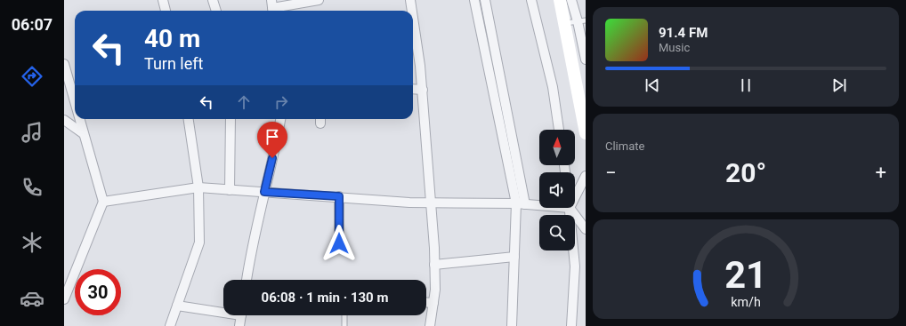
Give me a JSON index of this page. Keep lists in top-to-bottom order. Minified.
{"north":"top","page":{"tabs":"06:07","turn":["40 m","Turn left"],"song":["91.4 FM","Music"],"tile":"Climate","heat":["−","20°","+"],"limit":"30","trip":"06:08 · 1 min · 130 m","gauge":["21","km/h"]}}
